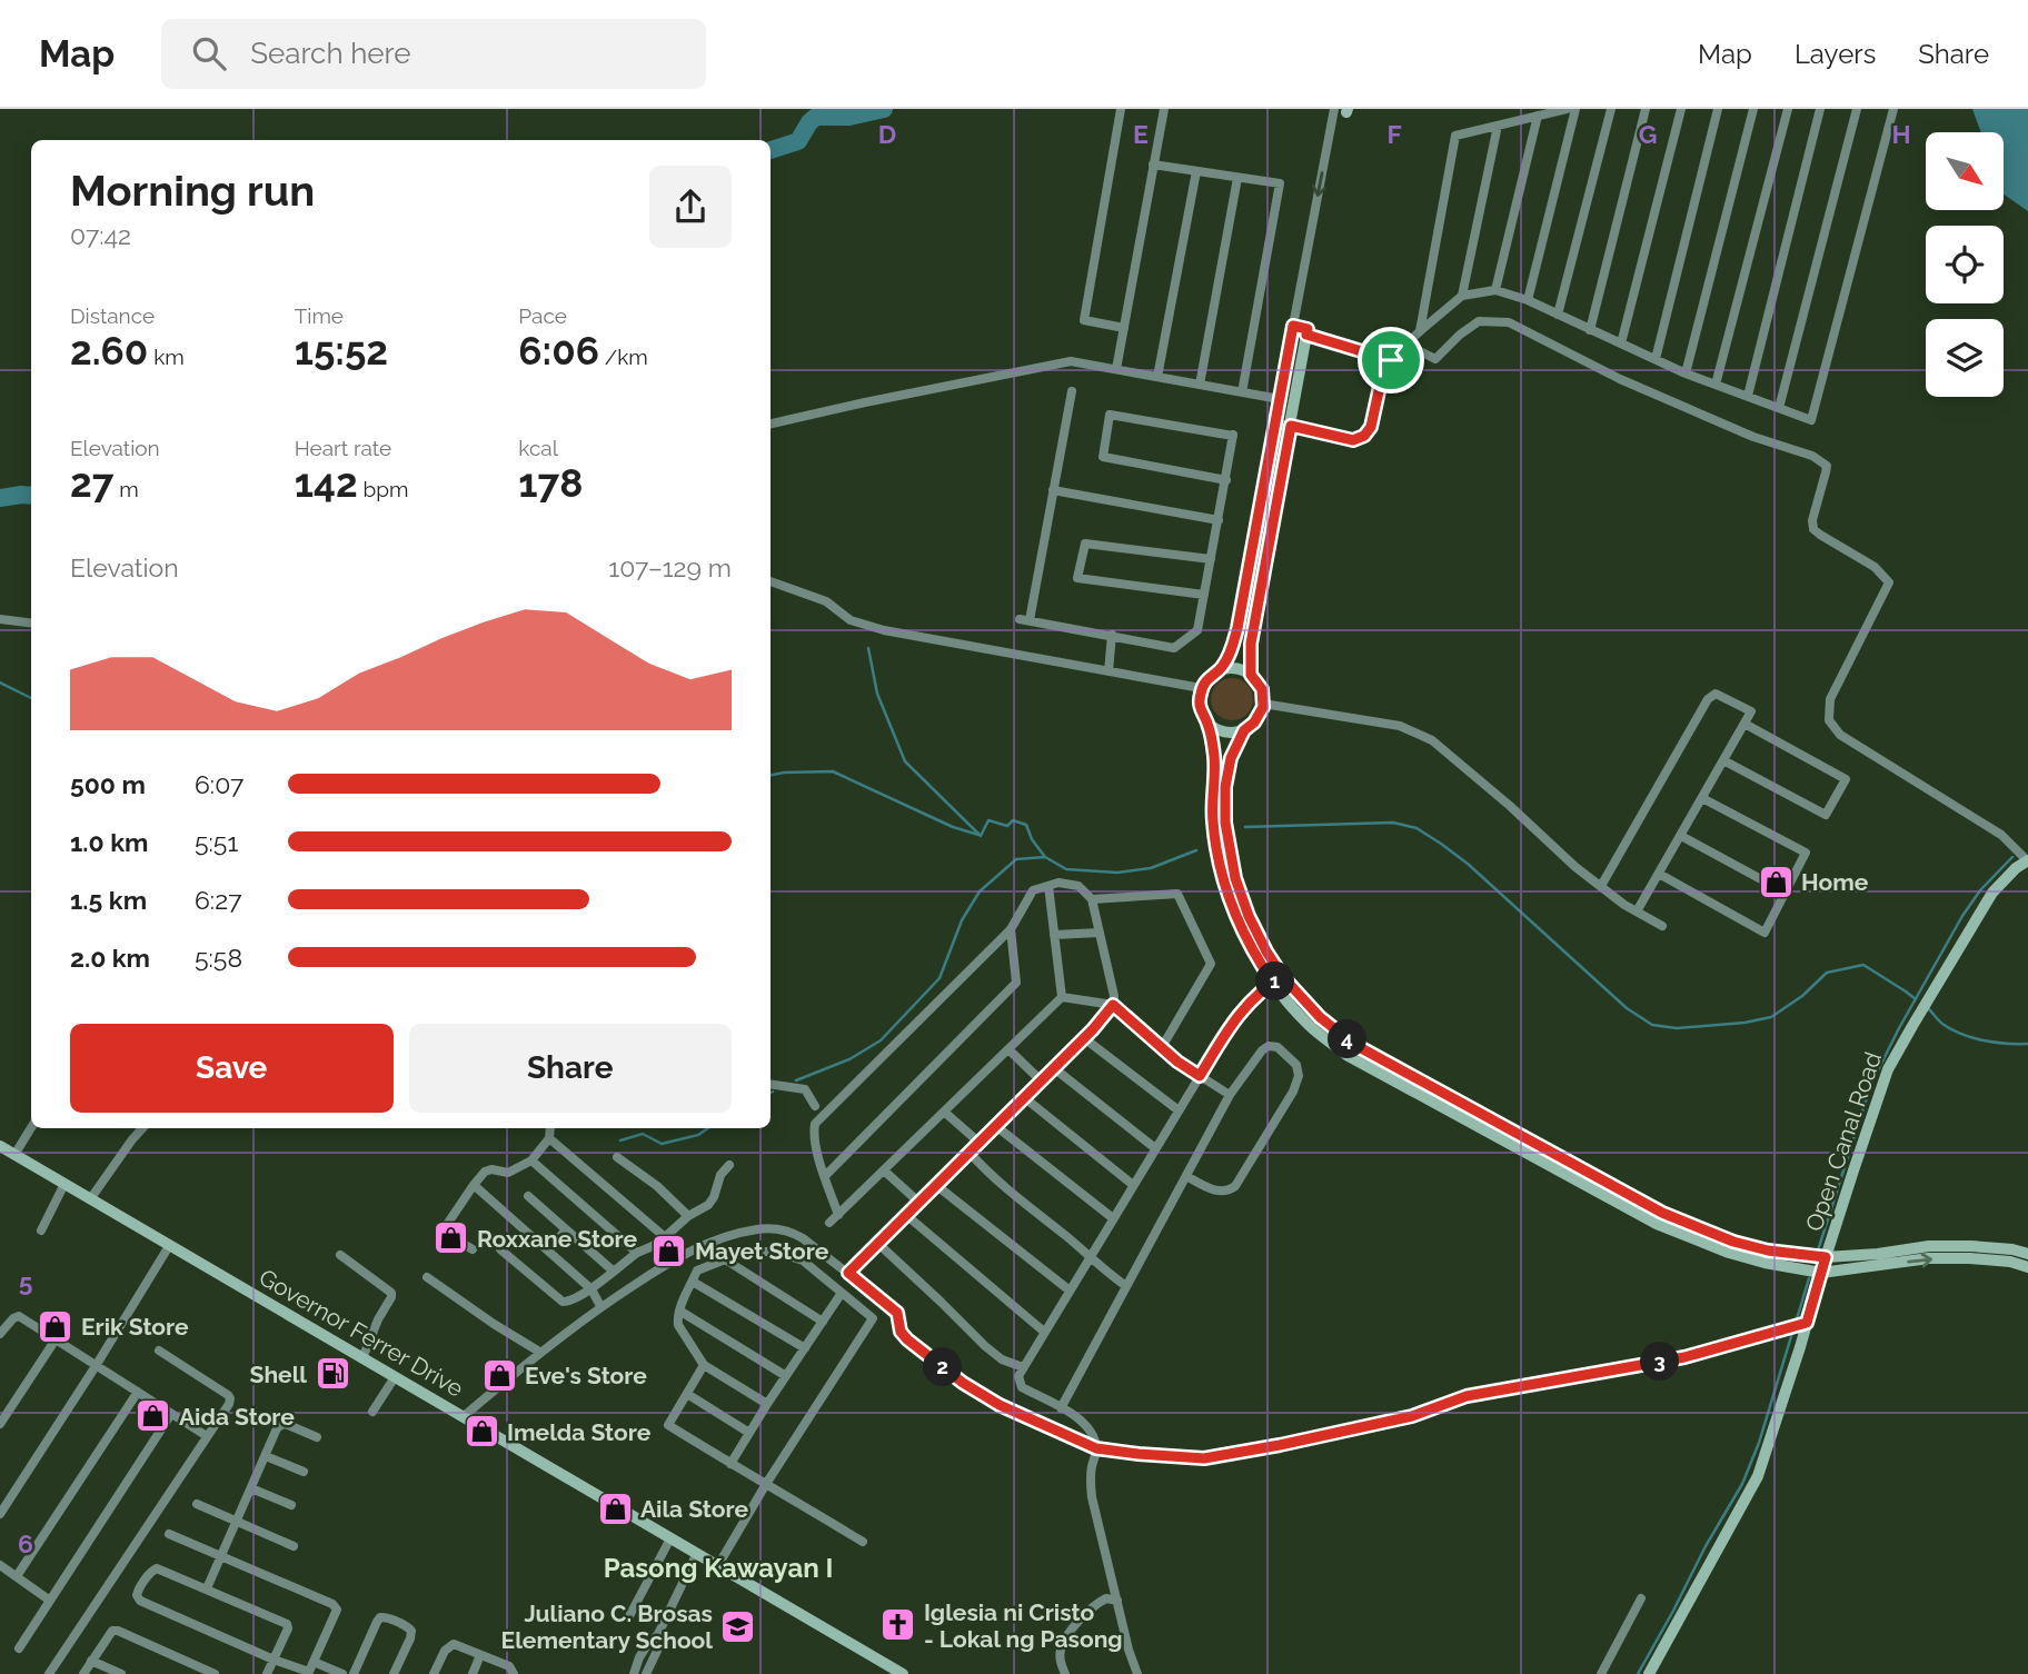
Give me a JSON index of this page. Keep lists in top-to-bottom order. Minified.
{"streets":{"main road":["Open Canal Road","Governor Ferrer Drive"]},"districts":["Pasong Kawayan I"],"places":{"shop":["Home","Roxxane Store","Mayet Store","Erik Store","Eve's Store","Aida Store","Imelda Store","Aila Store"],"fuel station":["Shell"],"church":["Iglesia ni Cristo - Lokal ng Pasong"],"school or university":["Juliano C. Brosas Elementary School"]},"north":"bottom right","page":{"header":"Map","search":"Search here","nav":["Map","Layers","Share"],"heading":["Morning run","07:42"],"stats":[["Distance","2.60 km"],["Time","15:52"],["Pace","6:06 /km"],["Elevation","27 m"],["Heart rate","142 bpm"],["kcal","178"]],"chart":["Elevation","107–129 m"],"list":[{"name":"500 m","note":"6:07"},{"name":"1.0 km","note":"5:51"},{"name":"1.5 km","note":"6:27"},{"name":"2.0 km","note":"5:58"}],"pins":["1","4","3","2"],"buttons":["Save","Share"]},"grid":{"columns":["D","E","F","G","H"],"rows":["5","6"]}}
